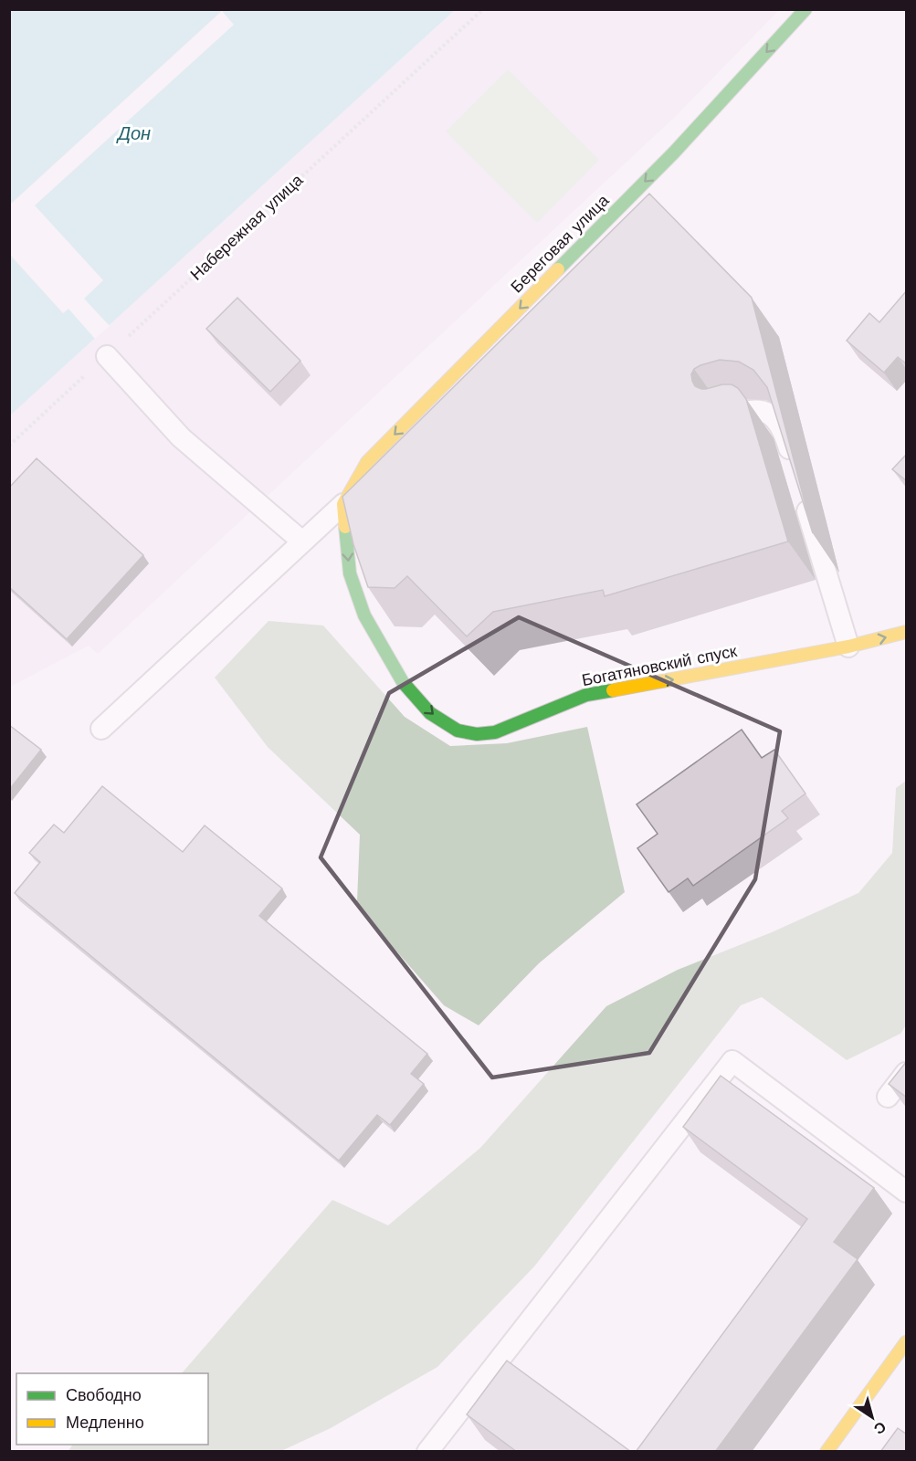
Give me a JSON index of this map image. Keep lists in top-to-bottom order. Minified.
{"streets":{"street":["Береговая улица","Богатяновский спуск"],"path":["Набережная улица"]},"crossings":[["Береговая улица","Богатяновский спуск"]],"one_way":["Береговая улица"],"water":["Дон"],"legend":["Свободно","Медленно"],"north":"bottom right"}
